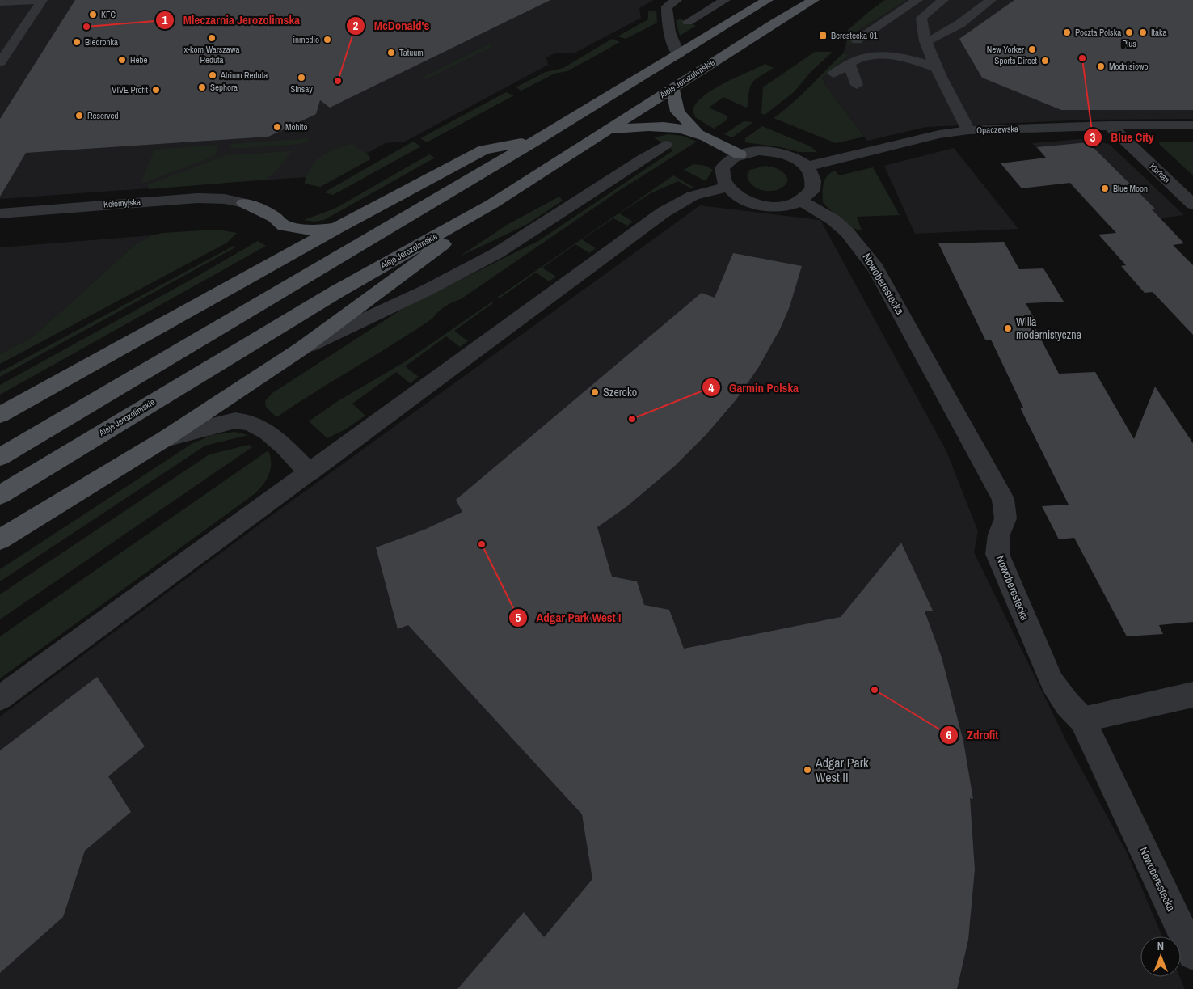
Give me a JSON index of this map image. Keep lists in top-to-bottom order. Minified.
{"streets":{"main road":["Aleje Jerozolimskie"],"street":["Opaczewska","Kurhan","Kołomyjska","Nowoberestecka"]},"crossings":[["Opaczewska","Kurhan"],["Opaczewska","Nowoberestecka"]],"places":{"other":["KFC","Mleczarnia Jerozolimska","Poczta Polska","Plus","Itaka","x-kom Warszawa Reduta","inmedio","Biedronka","New Yorker","Tatuum","Blue City","Hebe","Sports Direct","Modnisiowo","Atrium Reduta","Sinsay","McDonald's","Sephora","VIVE Profit","Reserved","Mohito","Blue Moon","Willa modernistyczna","Szeroko","Garmin Polska","Adgar Park West I","Zdrofit","Adgar Park West II"],"transit":["Berestecka 01"]},"north":"top"}
